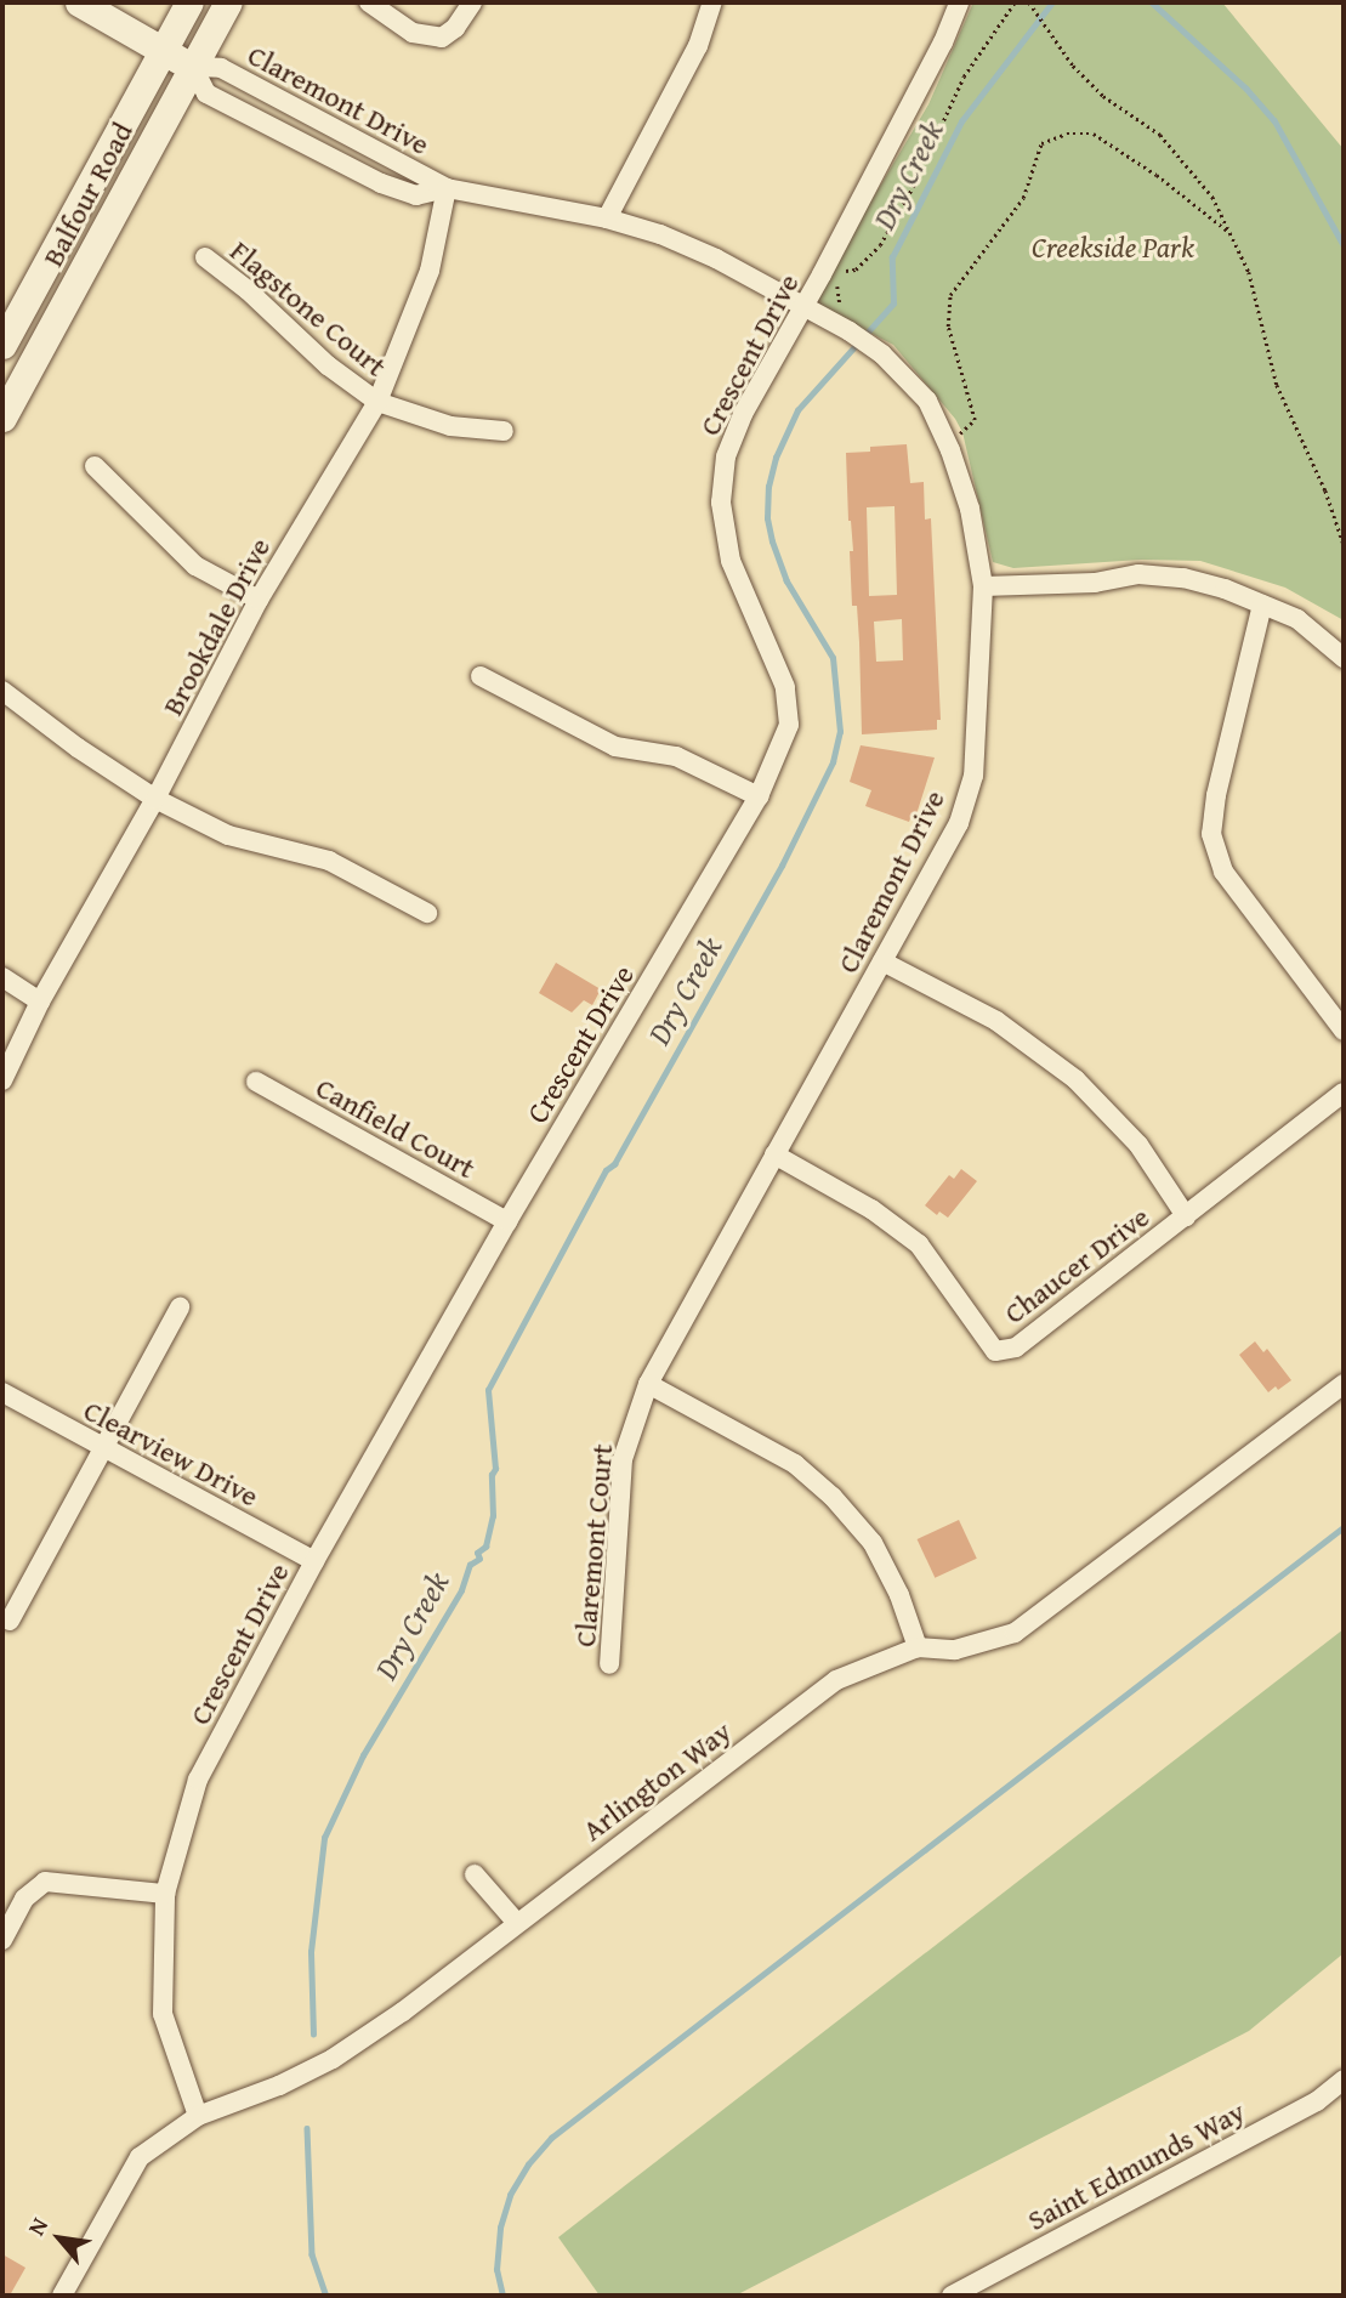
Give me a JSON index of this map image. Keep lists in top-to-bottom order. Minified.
{"streets":{"main road":["Balfour Road"],"street":["Claremont Drive","Flagstone Court","Crescent Drive","Brookdale Drive","Canfield Court","Chaucer Drive","Clearview Drive","Claremont Court","Arlington Way","Saint Edmunds Way"]},"crossings":[["Claremont Drive","Balfour Road"],["Claremont Drive","Crescent Drive"],["Claremont Drive","Brookdale Drive"],["Claremont Drive","Chaucer Drive"],["Claremont Drive","Claremont Court"],["Flagstone Court","Brookdale Drive"],["Crescent Drive","Canfield Court"],["Crescent Drive","Clearview Drive"],["Crescent Drive","Arlington Way"]],"water":["Dry Creek"],"parks":["Creekside Park"],"north":"top left"}
